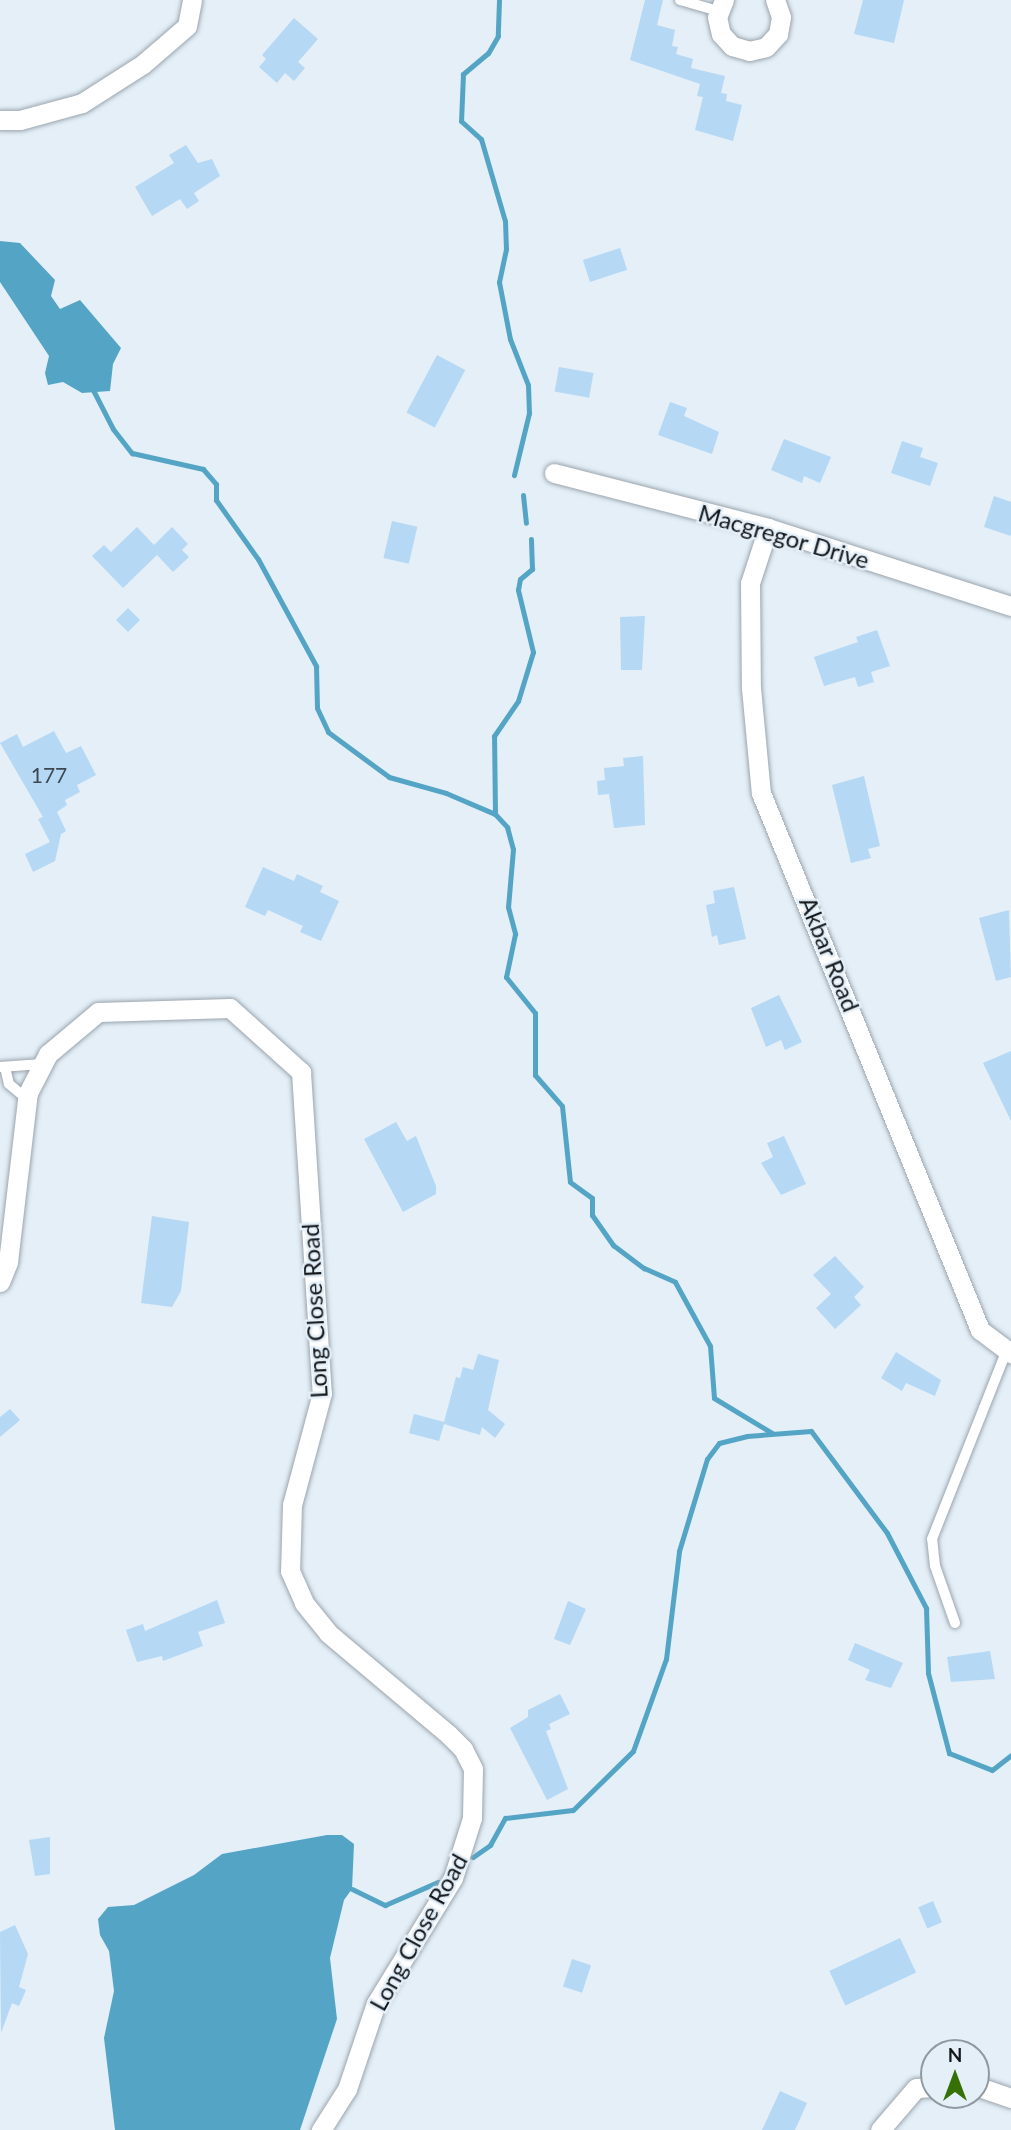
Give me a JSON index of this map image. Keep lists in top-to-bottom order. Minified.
{"streets":{"street":["Macgregor Drive","Akbar Road","Long Close Road"]},"crossings":[["Macgregor Drive","Akbar Road"]],"house_numbers":["177"],"north":"top"}
